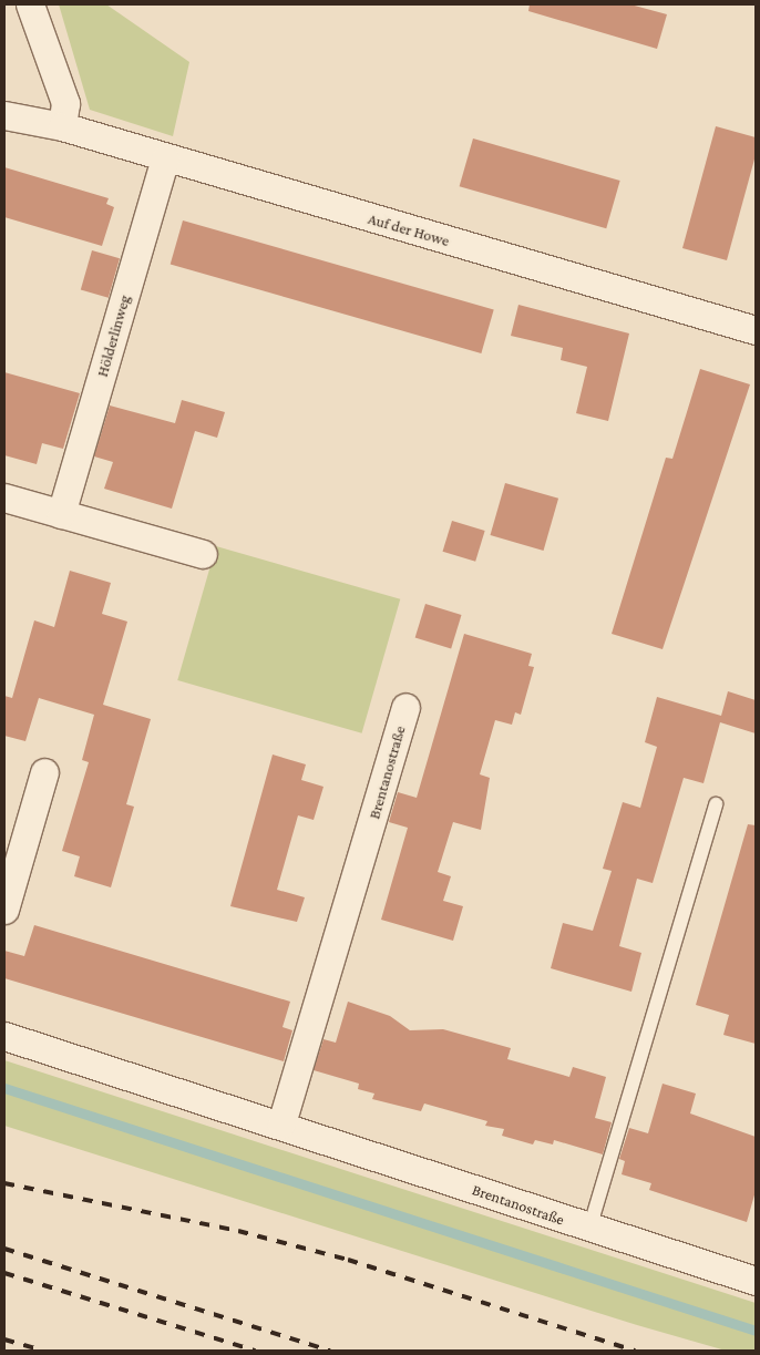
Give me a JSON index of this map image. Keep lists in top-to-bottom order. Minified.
{"streets":{"street":["Auf der Howe","Hölderlinweg","Brentanostraße"]},"crossings":[["Auf der Howe","Hölderlinweg"]]}
